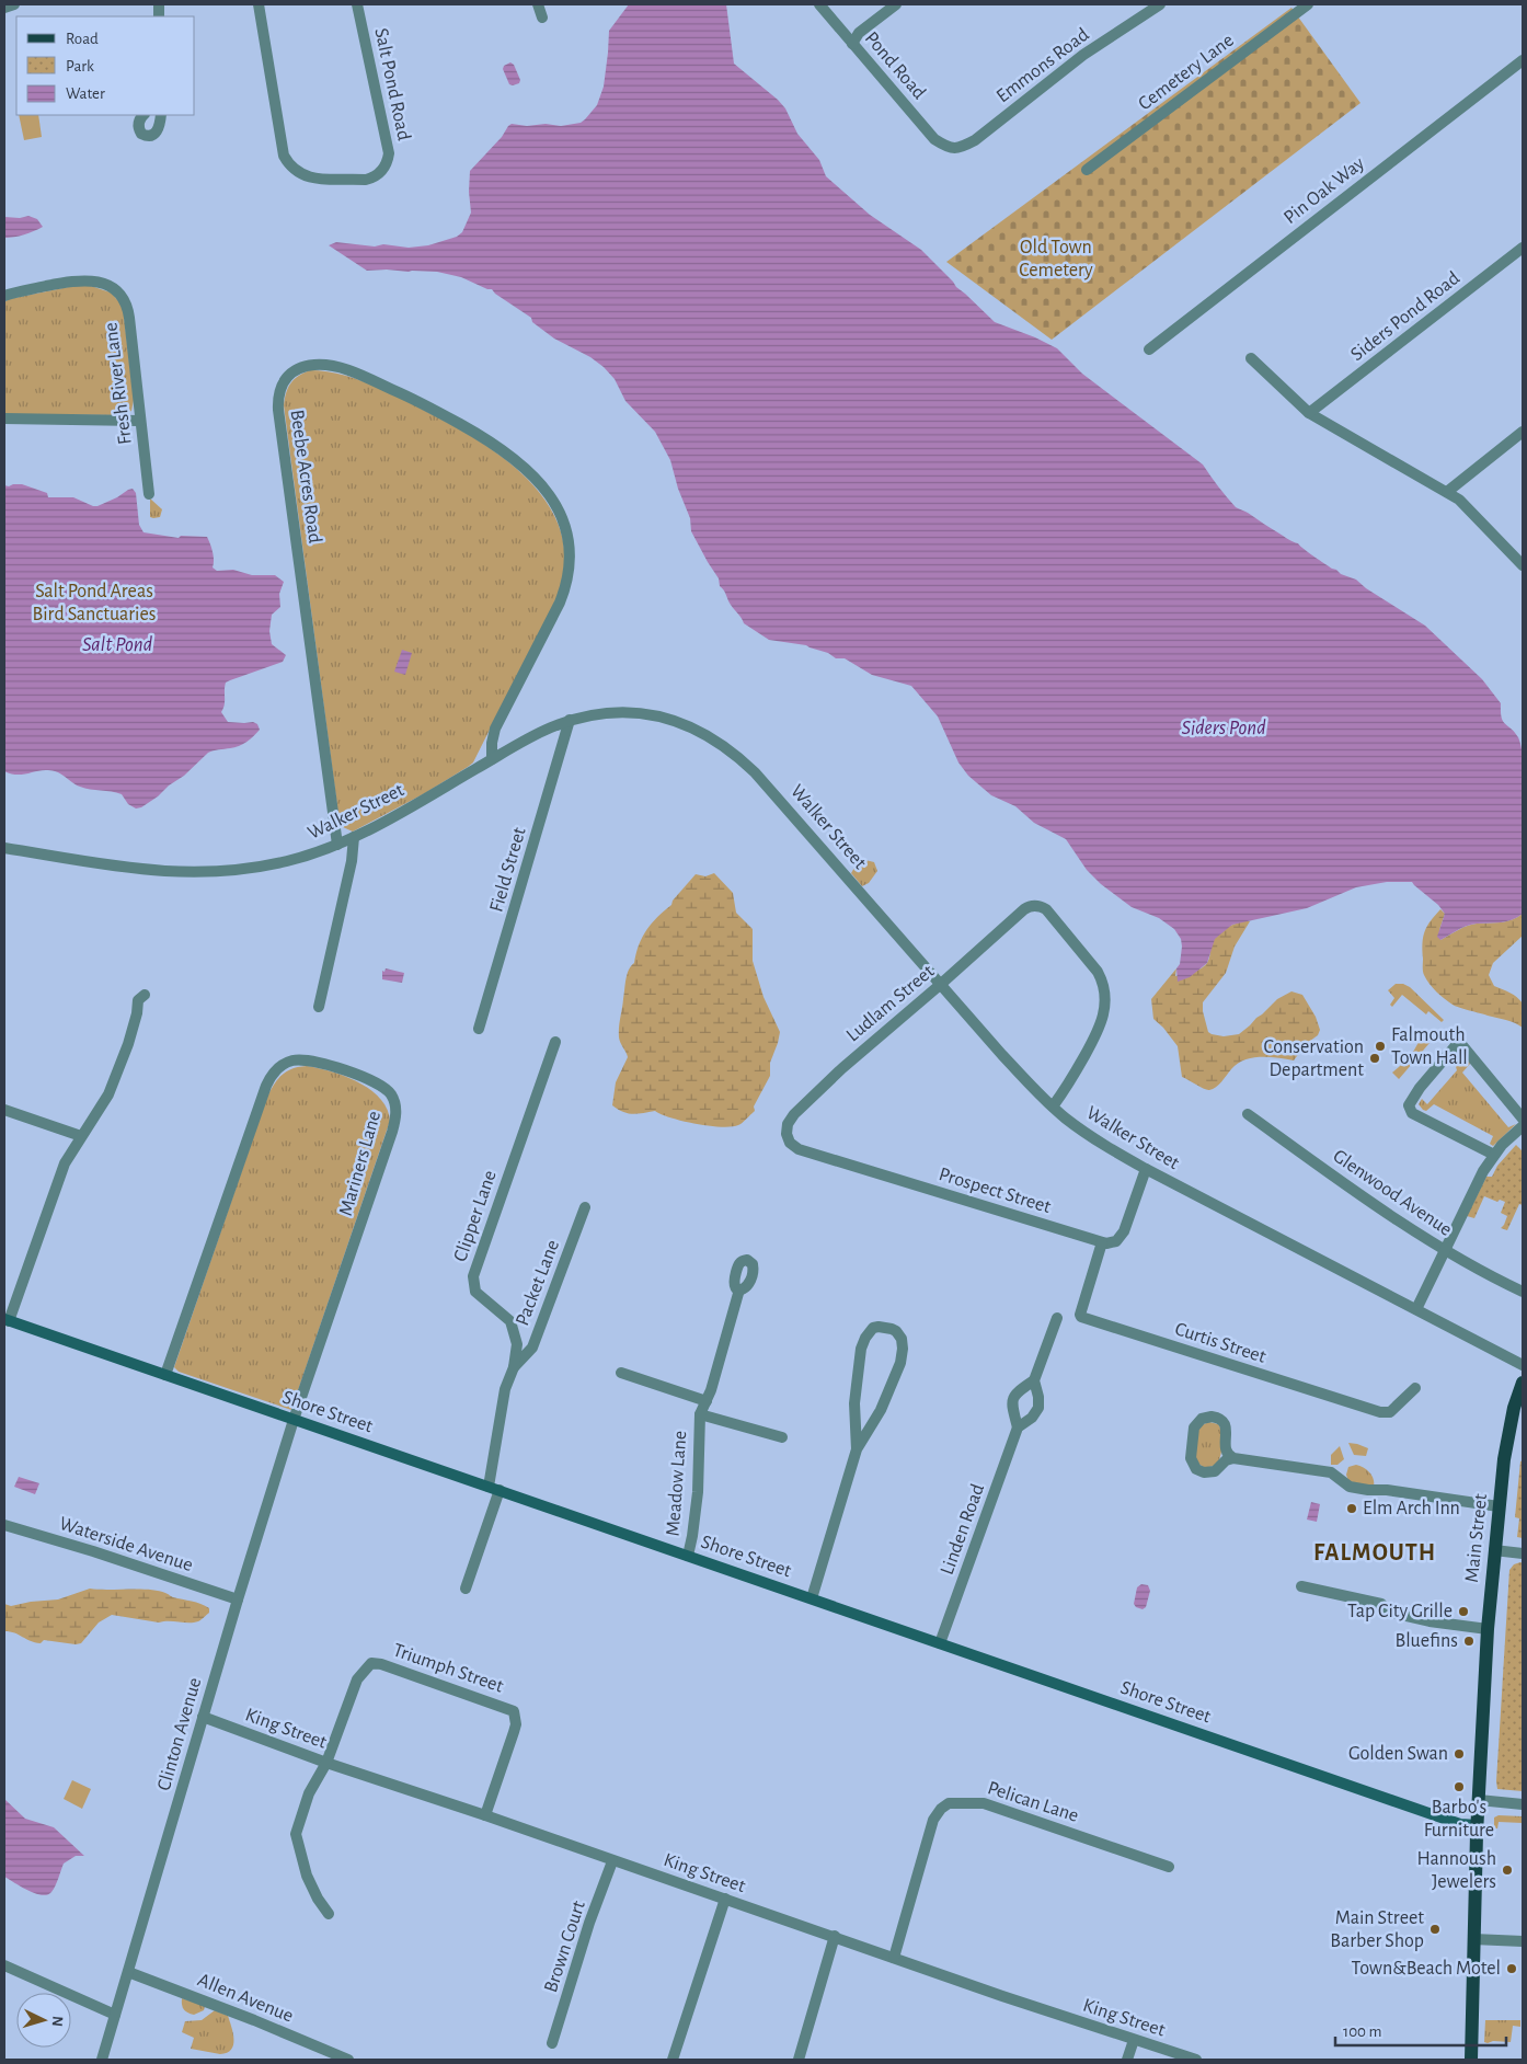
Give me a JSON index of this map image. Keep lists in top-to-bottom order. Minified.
{"streets":{"main road":["Shore Street","Main Street"],"street":["Pond Road","Emmons Road","Cemetery Lane","Salt Pond Road","Pin Oak Way","Siders Pond Road","Fresh River Lane","Beebe Acres Road","Walker Street","Field Street","Ludlam Street","Mariners Lane","Prospect Street","Glenwood Avenue","Clipper Lane","Packet Lane","Curtis Street","Meadow Lane","Linden Road","Waterside Avenue","Triumph Street","King Street","Clinton Avenue","Pelican Lane","Brown Court","Allen Avenue"]},"crossings":[["Pond Road","Emmons Road"],["Beebe Acres Road","Walker Street"],["Walker Street","Field Street"],["Walker Street","Ludlam Street"],["Ludlam Street","Prospect Street"],["Mariners Lane","Shore Street"],["Mariners Lane","Clinton Avenue"],["Prospect Street","Curtis Street"],["Clipper Lane","Packet Lane"],["Clipper Lane","Shore Street"],["Shore Street","Meadow Lane"],["Shore Street","Linden Road"],["Shore Street","Main Street"],["Shore Street","Clinton Avenue"],["Waterside Avenue","Clinton Avenue"],["Triumph Street","King Street"],["King Street","Clinton Avenue"],["King Street","Pelican Lane"],["King Street","Brown Court"],["Clinton Avenue","Allen Avenue"]],"districts":["FALMOUTH"],"water":["Salt Pond","Siders Pond"],"parks":["Old Town Cemetery","Salt Pond Areas Bird Sanctuaries"],"places":["Falmouth Town Hall","Conservation Department","Elm Arch Inn","Tap City Grille","Bluefins","Golden Swan","Barbo's Furniture","Hannoush Jewelers","Main Street Barber Shop","Town&Beach Motel"],"legend":["Road","Park","Water"],"scale_bar":"100 m","north":"right"}
